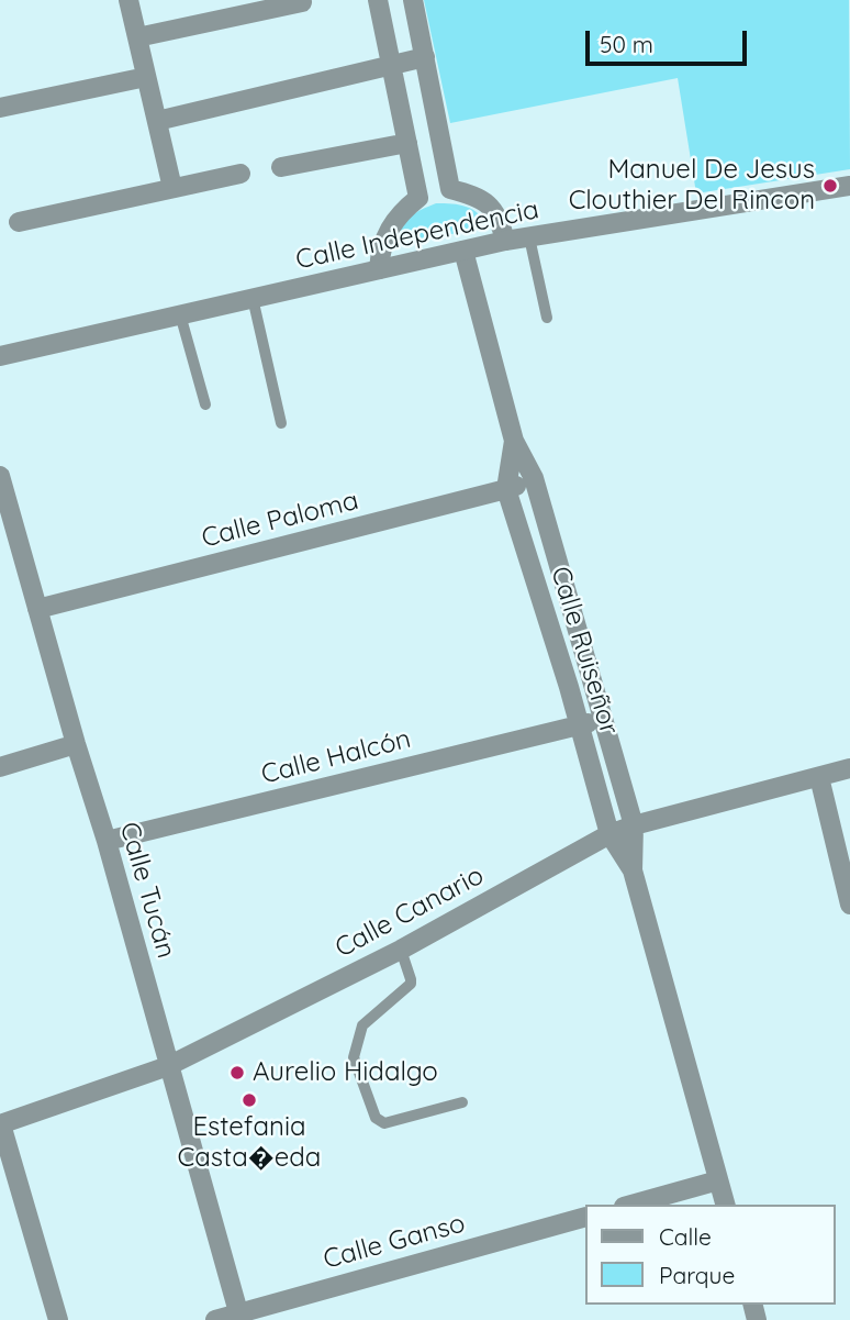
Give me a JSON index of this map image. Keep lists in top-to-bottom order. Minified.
{"streets":{"street":["Calle Independencia","Calle Paloma","Calle Ruiseñor","Calle Halcón","Calle Tucán","Calle Canario","Calle Ganso"]},"crossings":[["Calle Independencia","Calle Ruiseñor"],["Calle Paloma","Calle Ruiseñor"],["Calle Paloma","Calle Tucán"],["Calle Ruiseñor","Calle Halcón"],["Calle Ruiseñor","Calle Canario"],["Calle Halcón","Calle Tucán"],["Calle Tucán","Calle Canario"],["Calle Tucán","Calle Ganso"]],"places":["Manuel De Jesus Clouthier Del Rincon","Aurelio Hidalgo","Estefania Casta�eda"],"legend":["Calle","Parque"],"scale_bar":"50 m"}
